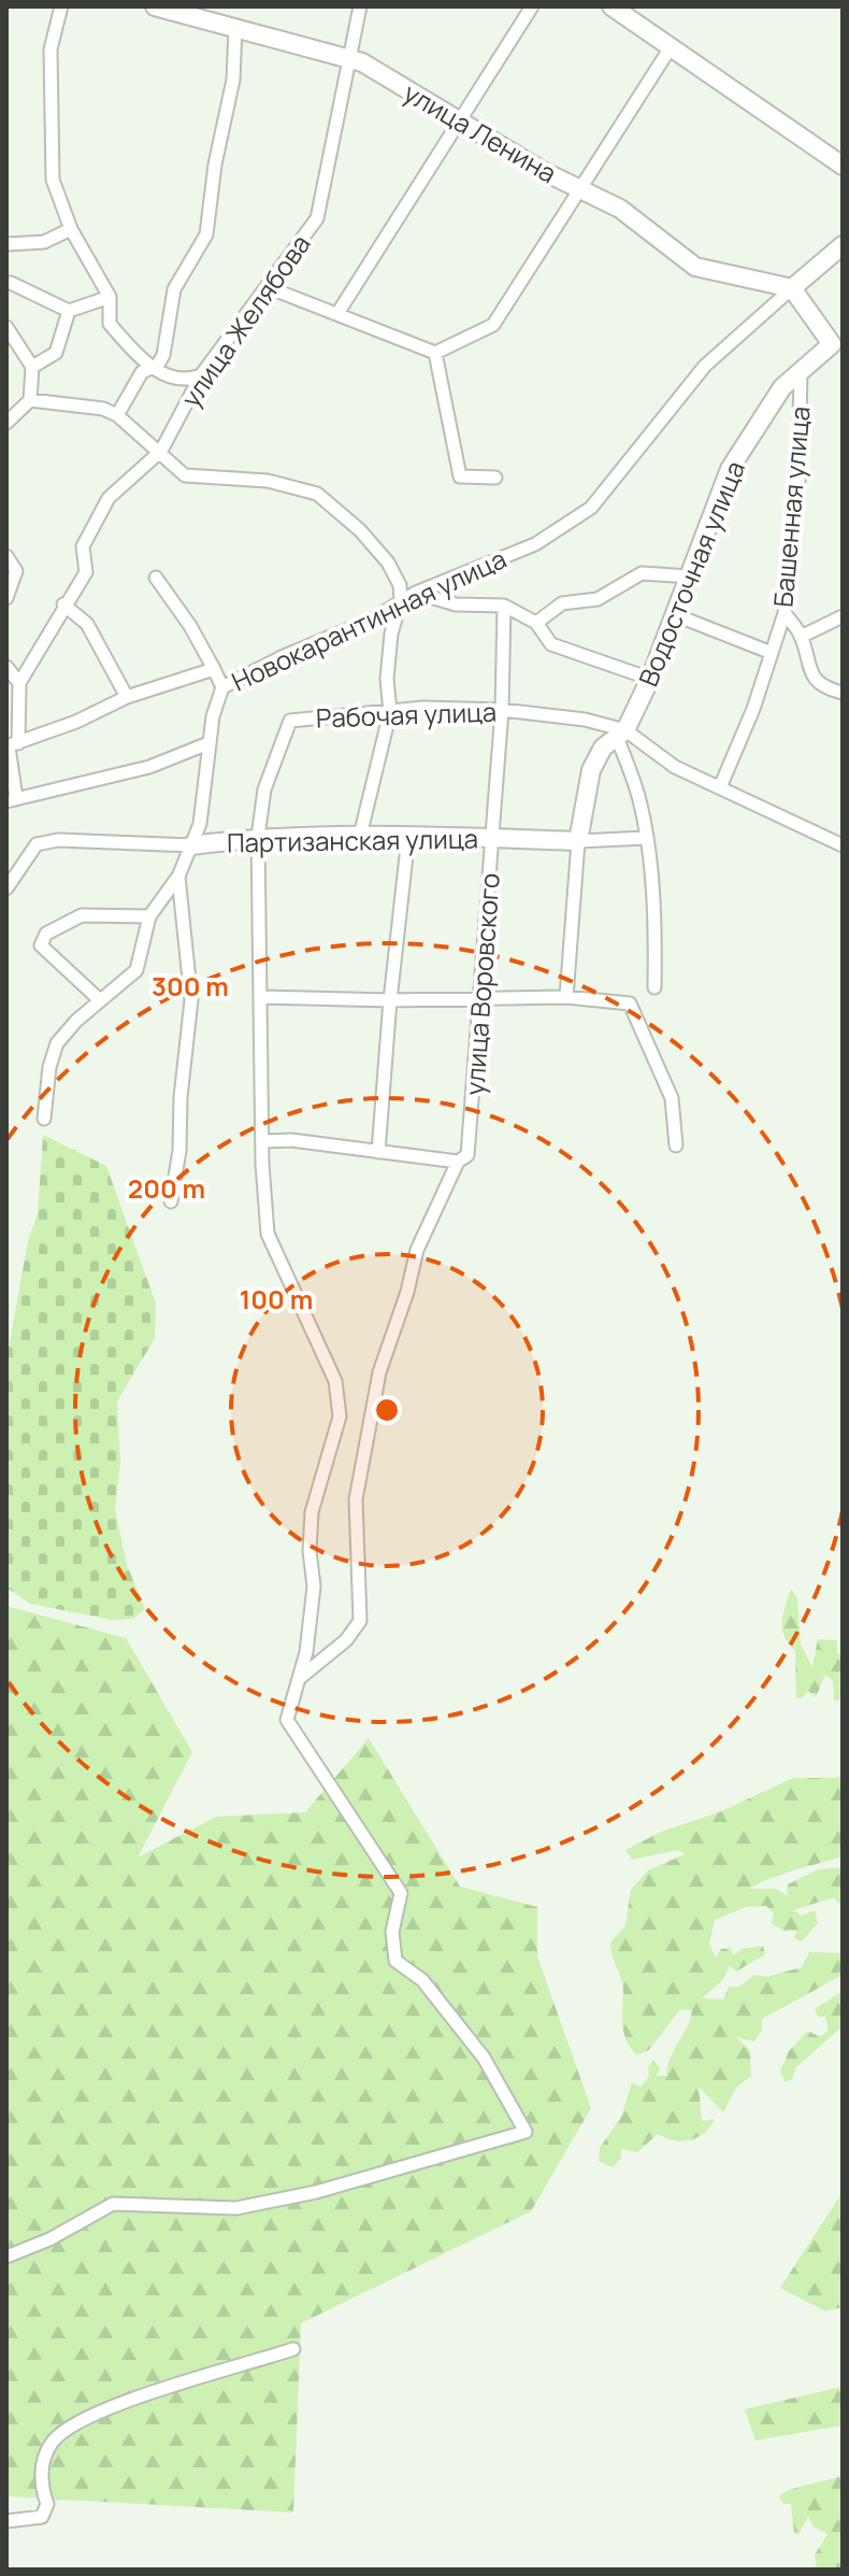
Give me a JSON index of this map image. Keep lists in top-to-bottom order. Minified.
{"streets":{"main road":["улица Ленина","Водосточная улица","Партизанская улица"],"street":["улица Желябова","Башенная улица","Новокарантинная улица","Рабочая улица","улица Воровского"]},"crossings":[["улица Ленина","улица Желябова"],["улица Ленина","Новокарантинная улица"],["улица Желябова","Новокарантинная улица"],["Башенная улица","Водосточная улица"],["Водосточная улица","Рабочая улица"],["Водосточная улица","Партизанская улица"],["Рабочая улица","Партизанская улица"],["Рабочая улица","улица Воровского"],["Партизанская улица","улица Воровского"]],"rings":["300 m","200 m","100 m"]}
